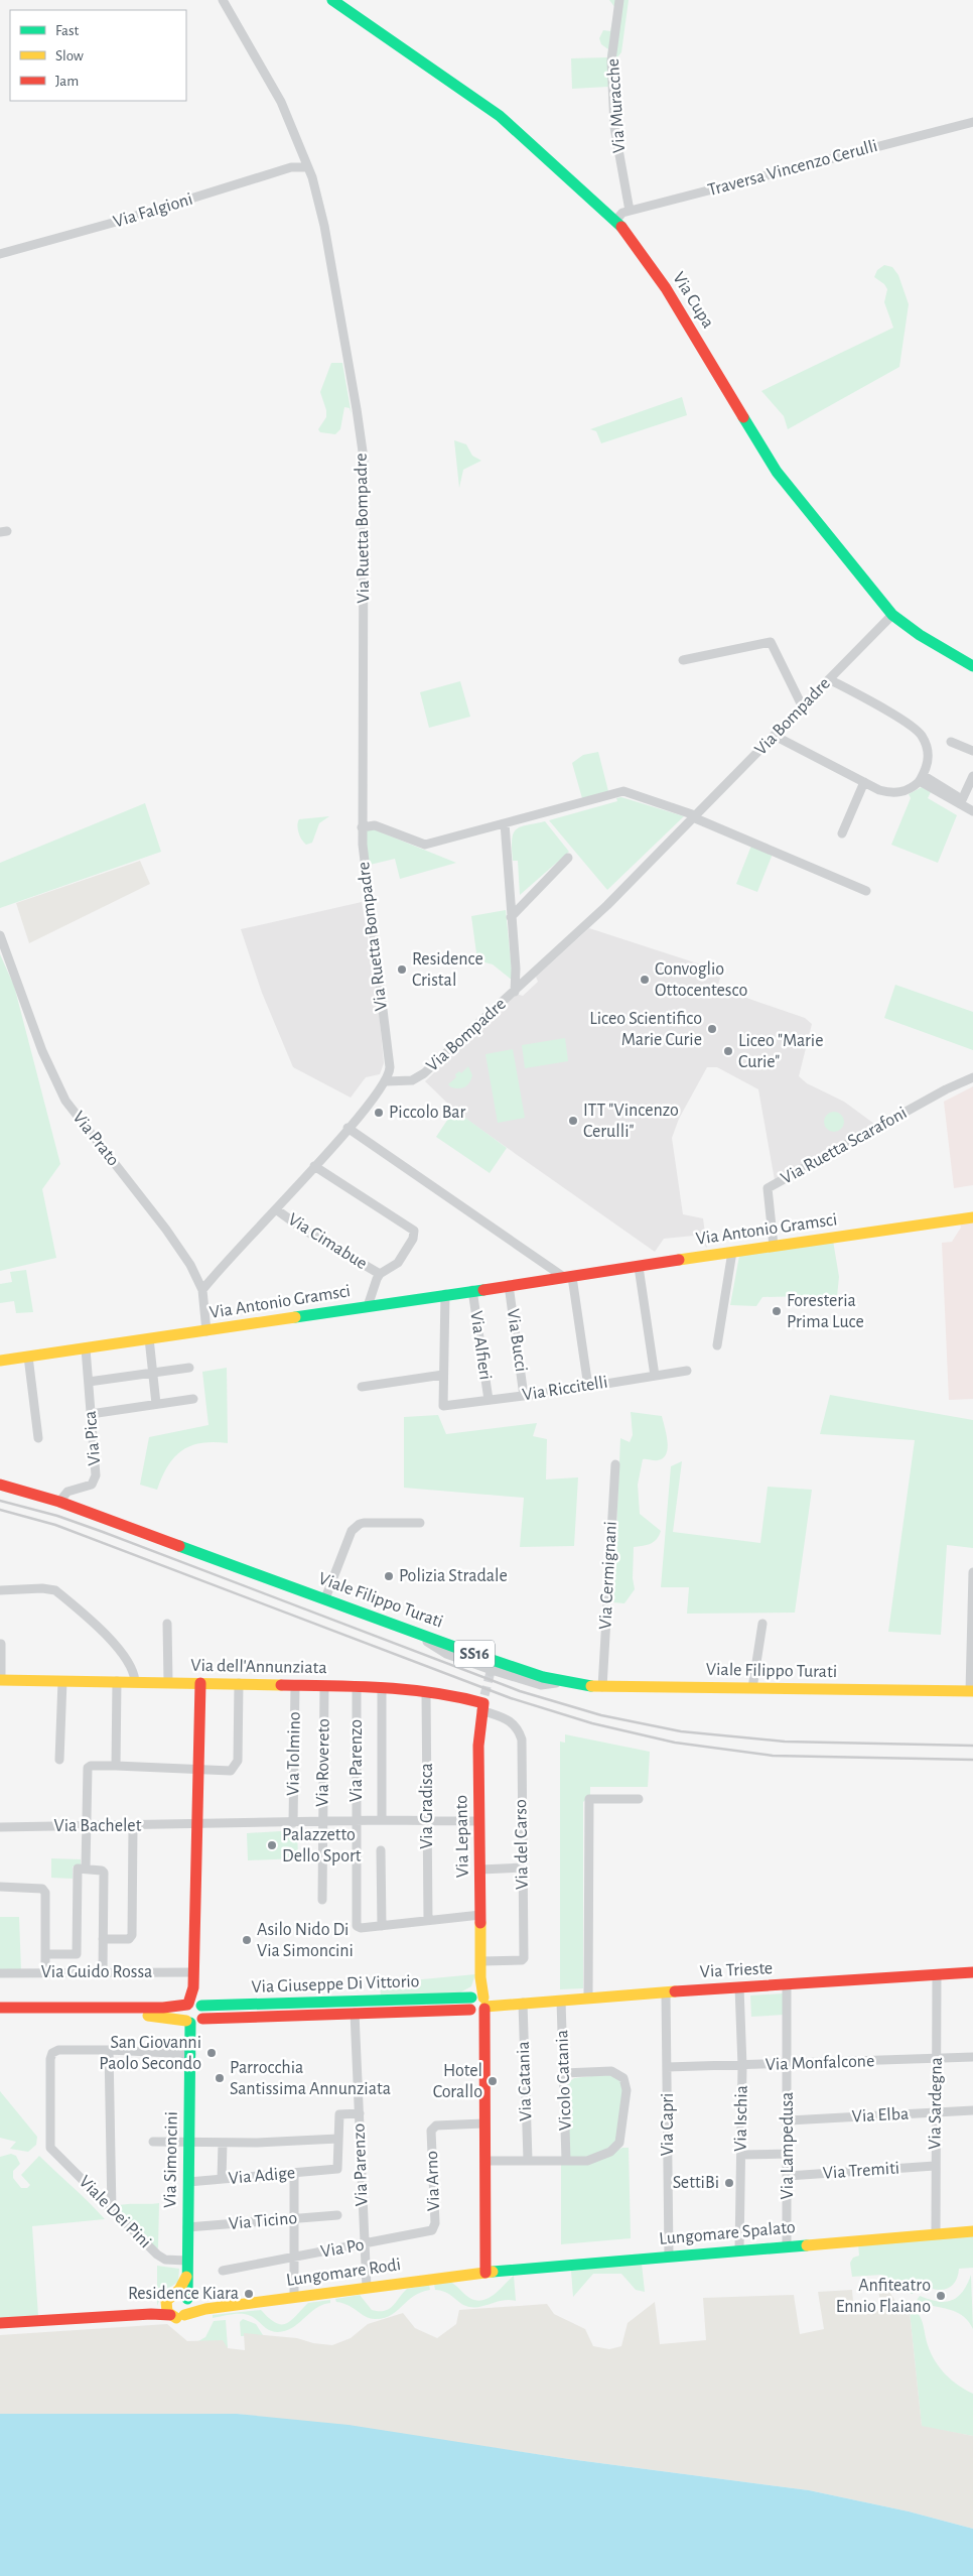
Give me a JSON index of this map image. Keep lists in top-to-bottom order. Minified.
{"streets":{"street":["Via Muracche","Traversa Vincenzo Cerulli","Via Falgioni","Via Cupa","Via Ruetta Bompadre","Via Bompadre","Via Prato","Via Ruetta Scarafoni","Via Antonio Gramsci","Via Cimabue","Via Bucci","Via Alfieri","Via Riccitelli","Via Pica","Via Cermignani","Viale Filippo Turati","SS16","Via dell'Annunziata","Via Tolmino","Via Parenzo","Via Rovereto","Via Gradisca","Via Bachelet","Via Lepanto","Via del Carso","Via Trieste","Via Guido Rossa","Via Giuseppe Di Vittorio","Via Monfalcone","Vicolo Catania","Via Catania","Via Sardegna","Via Elba","Via Ischia","Via Capri","Via Lampedusa","Via Simoncini","Via Tremiti","Via Adige","Via Arno","Viale Dei Pini","Via Ticino","Lungomare Spalato","Via Po","Lungomare Rodi"]},"crossings":[["Via Muracche","Traversa Vincenzo Cerulli"],["Traversa Vincenzo Cerulli","Via Cupa"],["Via Falgioni","Via Ruetta Bompadre"],["Via Cupa","Via Bompadre"],["Via Ruetta Bompadre","Via Bompadre"],["Via Prato","Via Antonio Gramsci"],["Via Ruetta Scarafoni","Via Antonio Gramsci"],["Via Antonio Gramsci","Via Bucci"],["Via Antonio Gramsci","Via Alfieri"],["Via Antonio Gramsci","Via Pica"],["Via Bucci","Via Riccitelli"],["Via Alfieri","Via Riccitelli"],["Via Pica","Viale Filippo Turati"],["Via Cermignani","Viale Filippo Turati"],["Via dell'Annunziata","Via Tolmino"],["Via dell'Annunziata","Via Parenzo"],["Via dell'Annunziata","Via Rovereto"],["Via dell'Annunziata","Via Gradisca"],["Via dell'Annunziata","Via Lepanto"],["Via dell'Annunziata","Via del Carso"],["Via Tolmino","Via Bachelet"],["Via Parenzo","Via Bachelet"],["Via Parenzo","Via Giuseppe Di Vittorio"],["Via Parenzo","Via Po"],["Via Parenzo","Lungomare Rodi"],["Via Rovereto","Via Bachelet"],["Via Gradisca","Via Bachelet"],["Via Bachelet","Via Lepanto"],["Via Lepanto","Via del Carso"],["Via Lepanto","Via Trieste"],["Via Lepanto","Via Giuseppe Di Vittorio"],["Via Lepanto","Via Arno"],["Via Lepanto","Lungomare Spalato"],["Via Lepanto","Lungomare Rodi"],["Via Trieste","Via Giuseppe Di Vittorio"],["Via Trieste","Vicolo Catania"],["Via Trieste","Via Catania"],["Via Trieste","Via Sardegna"],["Via Trieste","Via Ischia"],["Via Trieste","Via Capri"],["Via Trieste","Via Lampedusa"],["Via Giuseppe Di Vittorio","Via Simoncini"],["Via Monfalcone","Via Sardegna"],["Via Monfalcone","Via Ischia"],["Via Monfalcone","Via Capri"],["Via Monfalcone","Via Lampedusa"],["Via Sardegna","Via Elba"],["Via Sardegna","Via Tremiti"],["Via Sardegna","Lungomare Spalato"],["Via Elba","Via Lampedusa"],["Via Ischia","Lungomare Spalato"],["Via Capri","Lungomare Spalato"],["Via Lampedusa","Via Tremiti"],["Via Lampedusa","Lungomare Spalato"],["Via Simoncini","Via Adige"],["Via Simoncini","Viale Dei Pini"],["Via Simoncini","Via Ticino"],["Via Simoncini","Lungomare Rodi"],["Via Arno","Via Po"],["Lungomare Spalato","Lungomare Rodi"]],"places":["Residence Cristal","Convoglio Ottocentesco","Liceo Scientifico Marie Curie","Liceo \"Marie Curie\"","Piccolo Bar","ITT \"Vincenzo Cerulli\"","Foresteria Prima Luce","Polizia Stradale","Palazzetto Dello Sport","Asilo Nido Di Via Simoncini","San Giovanni Paolo Secondo","Parrocchia Santissima Annunziata","Hotel Corallo","SettiBi","Residence Kiara","Anfiteatro Ennio Flaiano"],"legend":["Fast","Slow","Jam"]}
